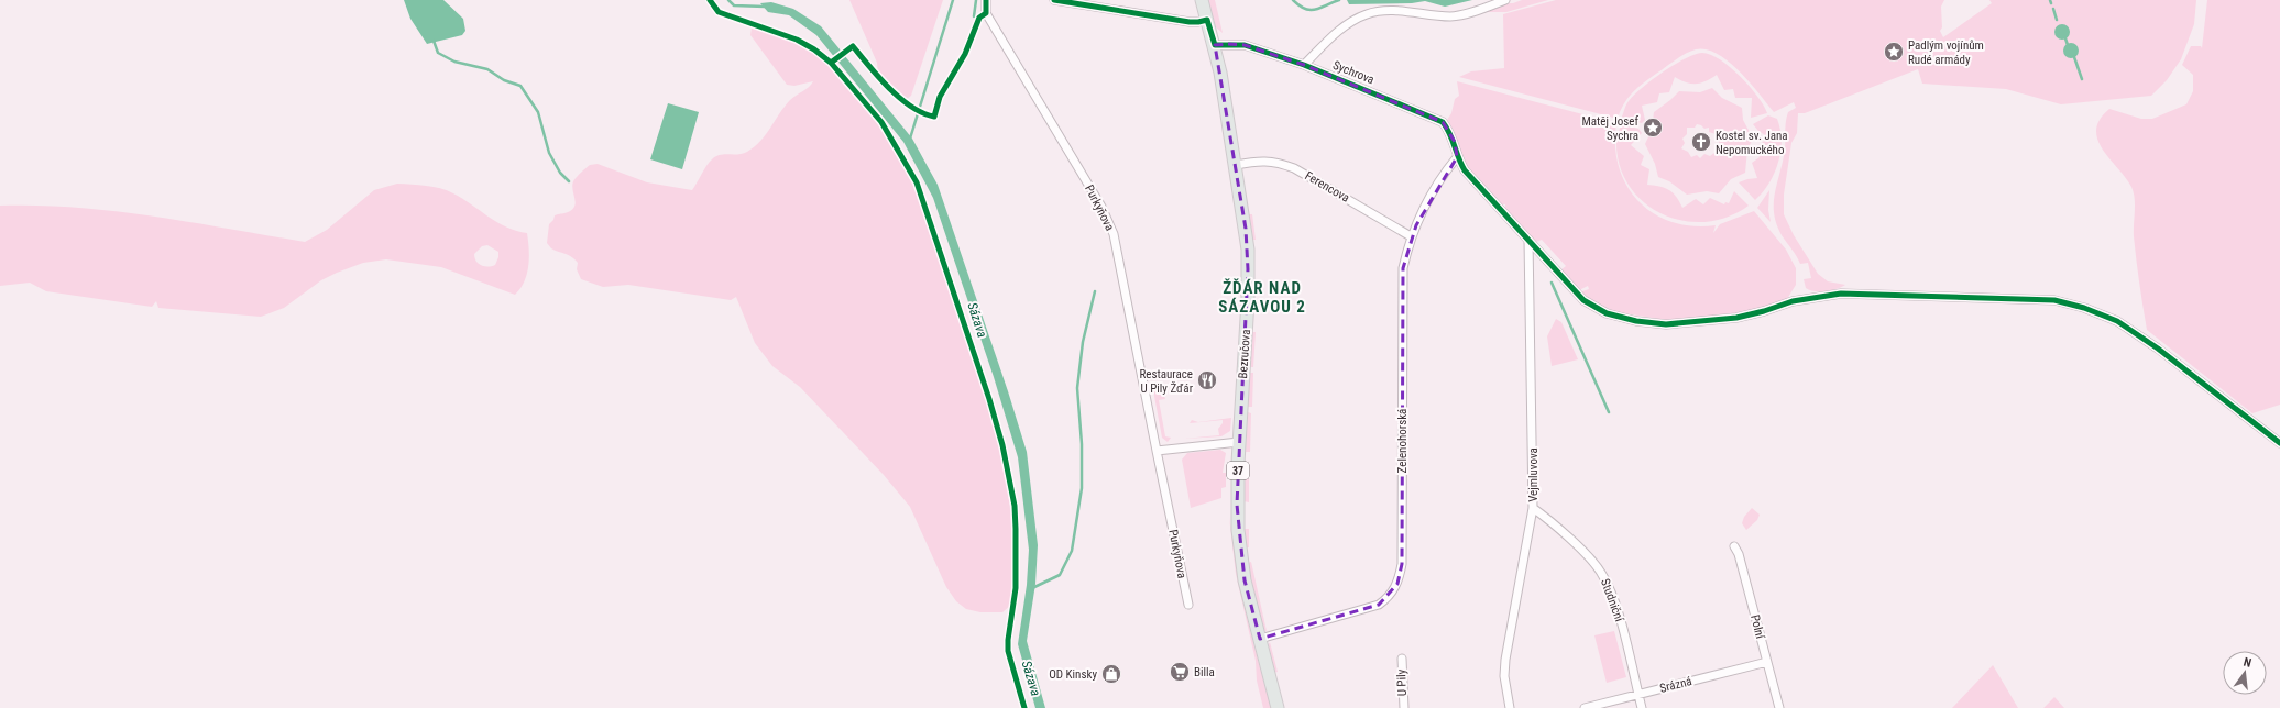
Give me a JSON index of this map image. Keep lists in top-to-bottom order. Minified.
{"streets":{"main road":["Bezručova","37"],"street":["Sychrova","Ferencova","Purkyňova","Zelenohorská","Vejmluvova","Studniční","Polní","U Pily","Srázná"]},"crossings":[["Sychrova","Bezručova"],["Sychrova","Zelenohorská"],["Sychrova","Vejmluvova"],["Ferencova","Bezručova"],["Ferencova","Zelenohorská"],["Bezručova","Zelenohorská"],["Vejmluvova","Studniční"],["Studniční","Srázná"],["Polní","Srázná"]],"districts":["ŽĎÁR NAD SÁZAVOU 2"],"water":["Sázava"],"places":{"place":["Padlým vojínům Rudé armády","Matěj Josef Sychra"],"church":["Kostel sv. Jana Nepomuckého"],"restaurant":["Restaurace U Pily Žďár"],"supermarket":["Billa"],"shop":["OD Kinsky"]},"north":"top"}
